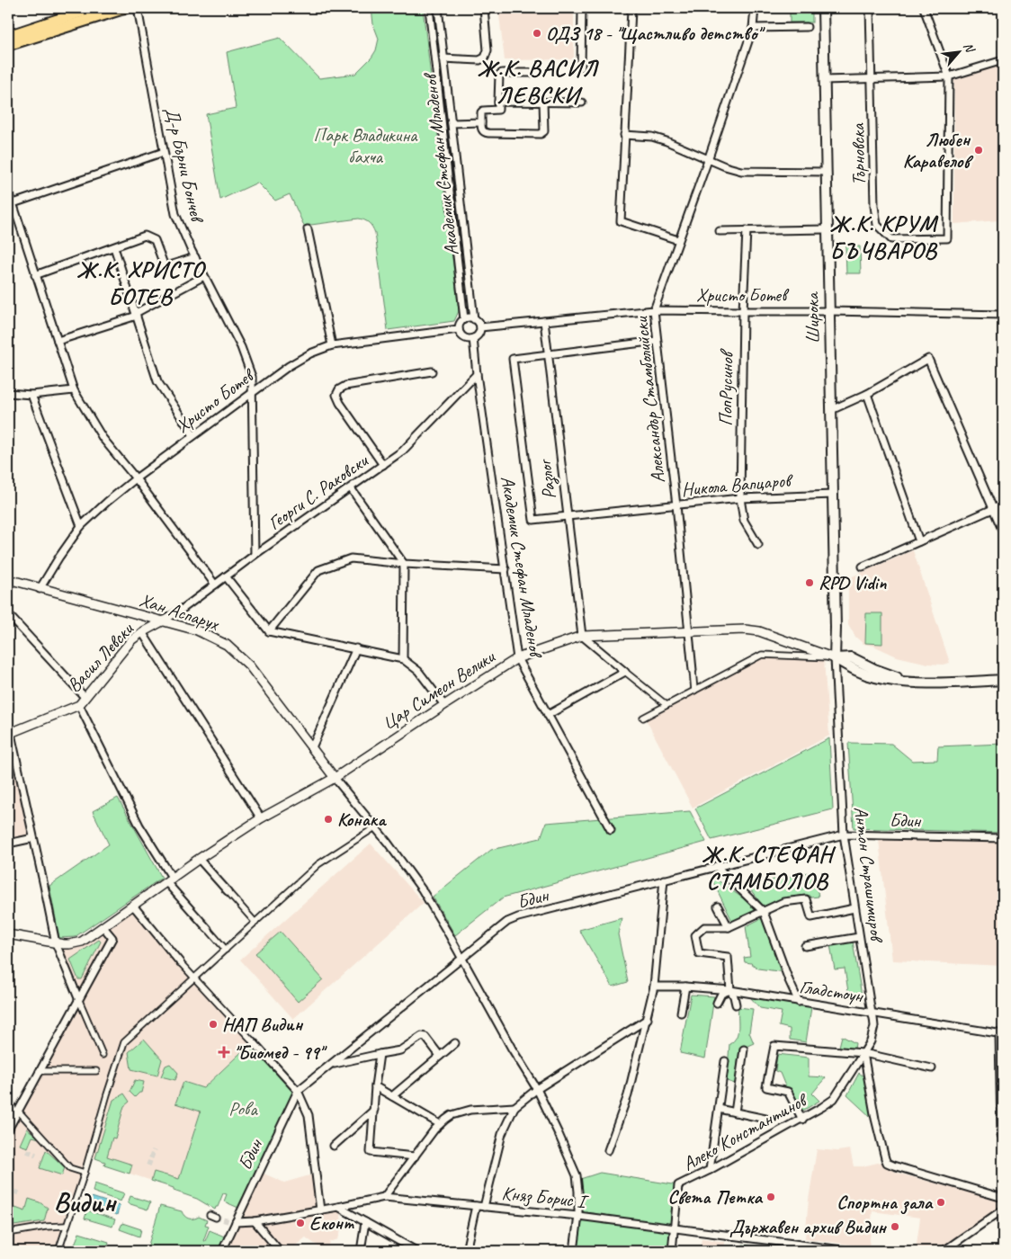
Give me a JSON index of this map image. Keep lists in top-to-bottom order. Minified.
{"streets":{"main road":["Широка","Цар Симеон Велики","Антон Страшимиров"],"street":["Търновска","Д-р Бърни Бончев","Академик Стефан Младенов","Христо Ботев","ПопРусинов","Александър Стамболийски","Разлог","Никола Вапцаров","Георги С. Раковски","Хан Аспарух","Васил Левски","Бдин","Гладстоун","Алеко Константинов","Княз Борис I"]},"crossings":[["Д-р Бърни Бончев","Христо Ботев"],["Д-р Бърни Бончев","Георги С. Раковски"],["Академик Стефан Младенов","Христо Ботев"],["Академик Стефан Младенов","Георги С. Раковски"],["Академик Стефан Младенов","Цар Симеон Велики"],["Христо Ботев","Широка"],["Христо Ботев","ПопРусинов"],["Христо Ботев","Александър Стамболийски"],["Христо Ботев","Разлог"],["Христо Ботев","Хан Аспарух"],["Широка","Никола Вапцаров"],["Широка","Антон Страшимиров"],["ПопРусинов","Никола Вапцаров"],["Александър Стамболийски","Никола Вапцаров"],["Александър Стамболийски","Цар Симеон Велики"],["Разлог","Никола Вапцаров"],["Разлог","Цар Симеон Велики"],["Георги С. Раковски","Хан Аспарух"],["Георги С. Раковски","Васил Левски"],["Хан Аспарух","Васил Левски"],["Хан Аспарух","Цар Симеон Велики"],["Цар Симеон Велики","Антон Страшимиров"],["Бдин","Антон Страшимиров"],["Бдин","Княз Борис I"],["Антон Страшимиров","Гладстоун"],["Антон Страшимиров","Алеко Константинов"],["Алеко Константинов","Княз Борис I"]],"districts":["Ж.К. ВАСИЛ ЛЕВСКИ","Ж.К. КРУМ БЪЧВАРОВ","Ж.К. ХРИСТО БОТЕВ","Ж.К. СТЕФАН СТАМБОЛОВ","Видин"],"parks":["Парк Владикина бахча","Рова"],"places":{"other":["ОДЗ 18 - \"Щастливо детство\"","Любен Каравелов","RPD Vidin","Конака","НАП Видин","Света Петка","Спортна зала","Еконт","Държавен архив Видин"],"health":["\"Биомед - 99\""]},"north":"top right"}
